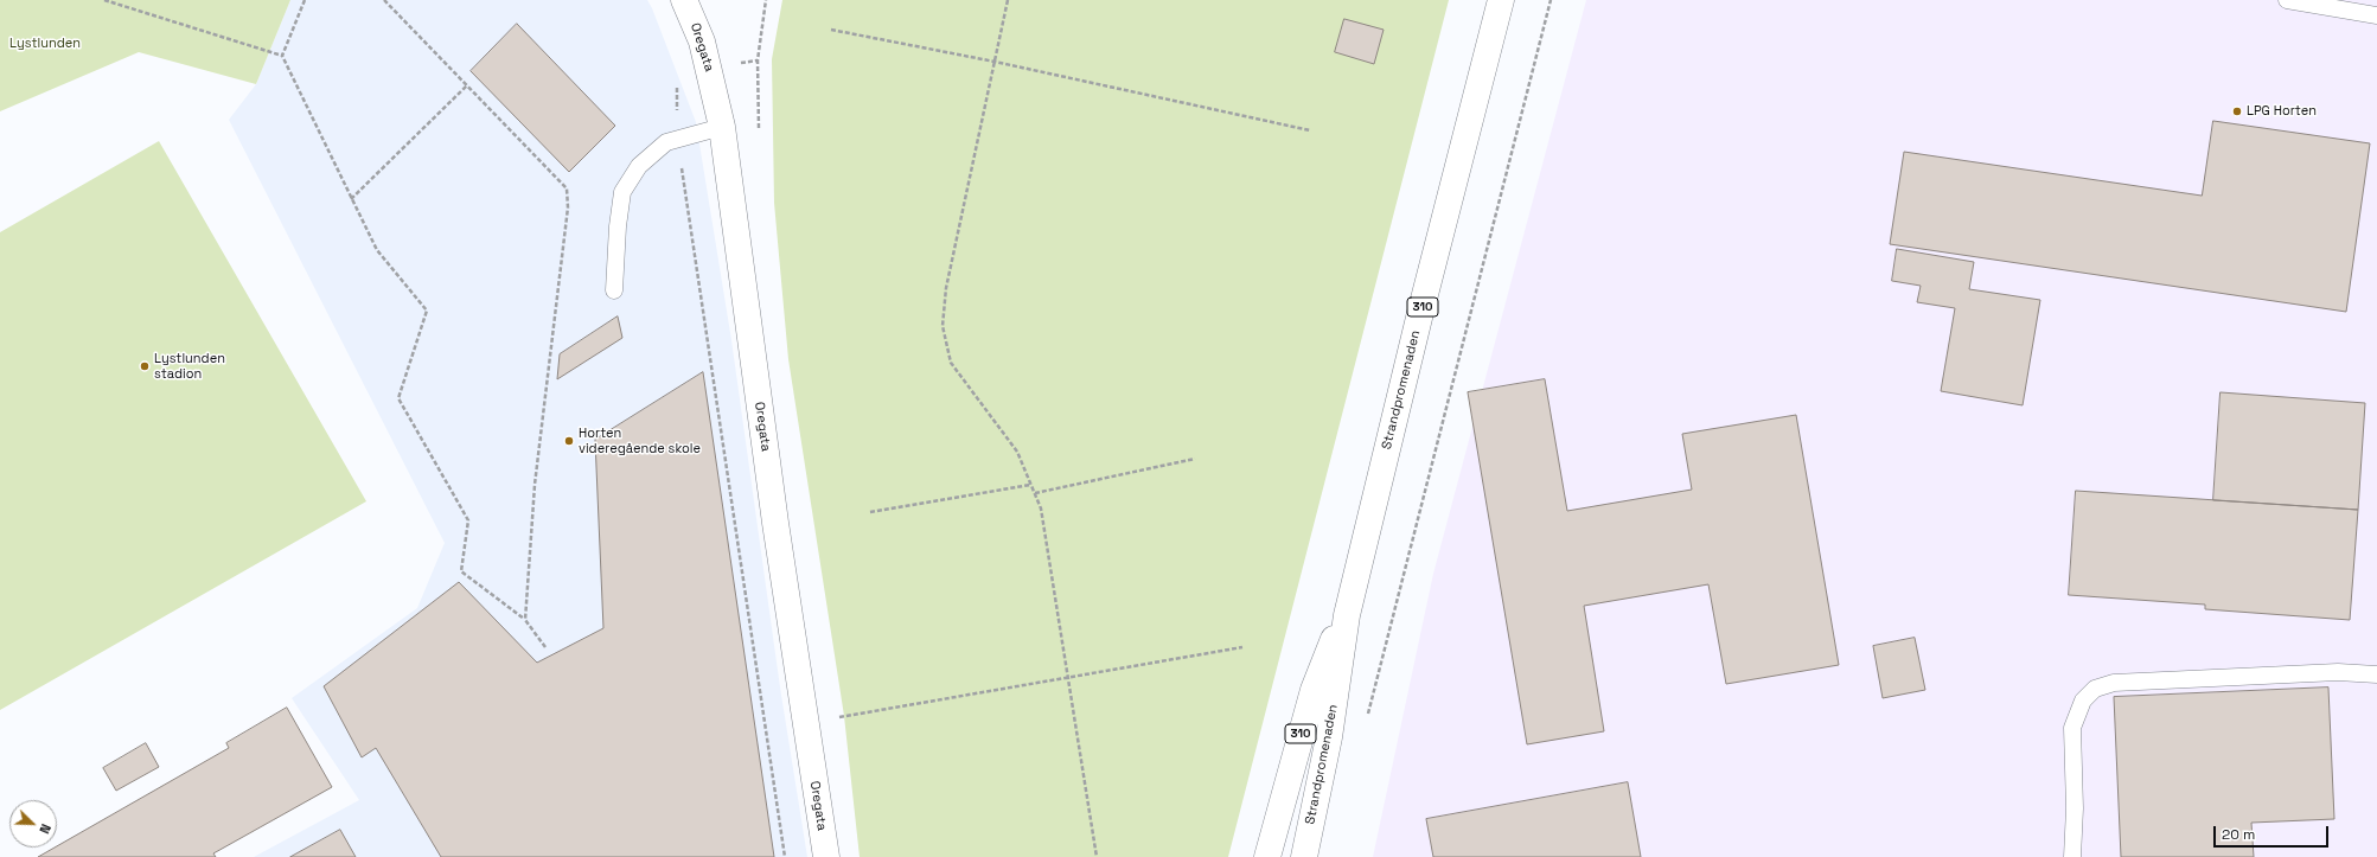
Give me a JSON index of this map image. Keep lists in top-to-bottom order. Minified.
{"streets":{"main road":["Oregata","310","Strandpromenaden"]},"parks":["Lystlunden"],"places":["LPG Horten","Lystlunden stadion","Horten videregående skole"],"scale_bar":"20 m","north":"bottom right"}
